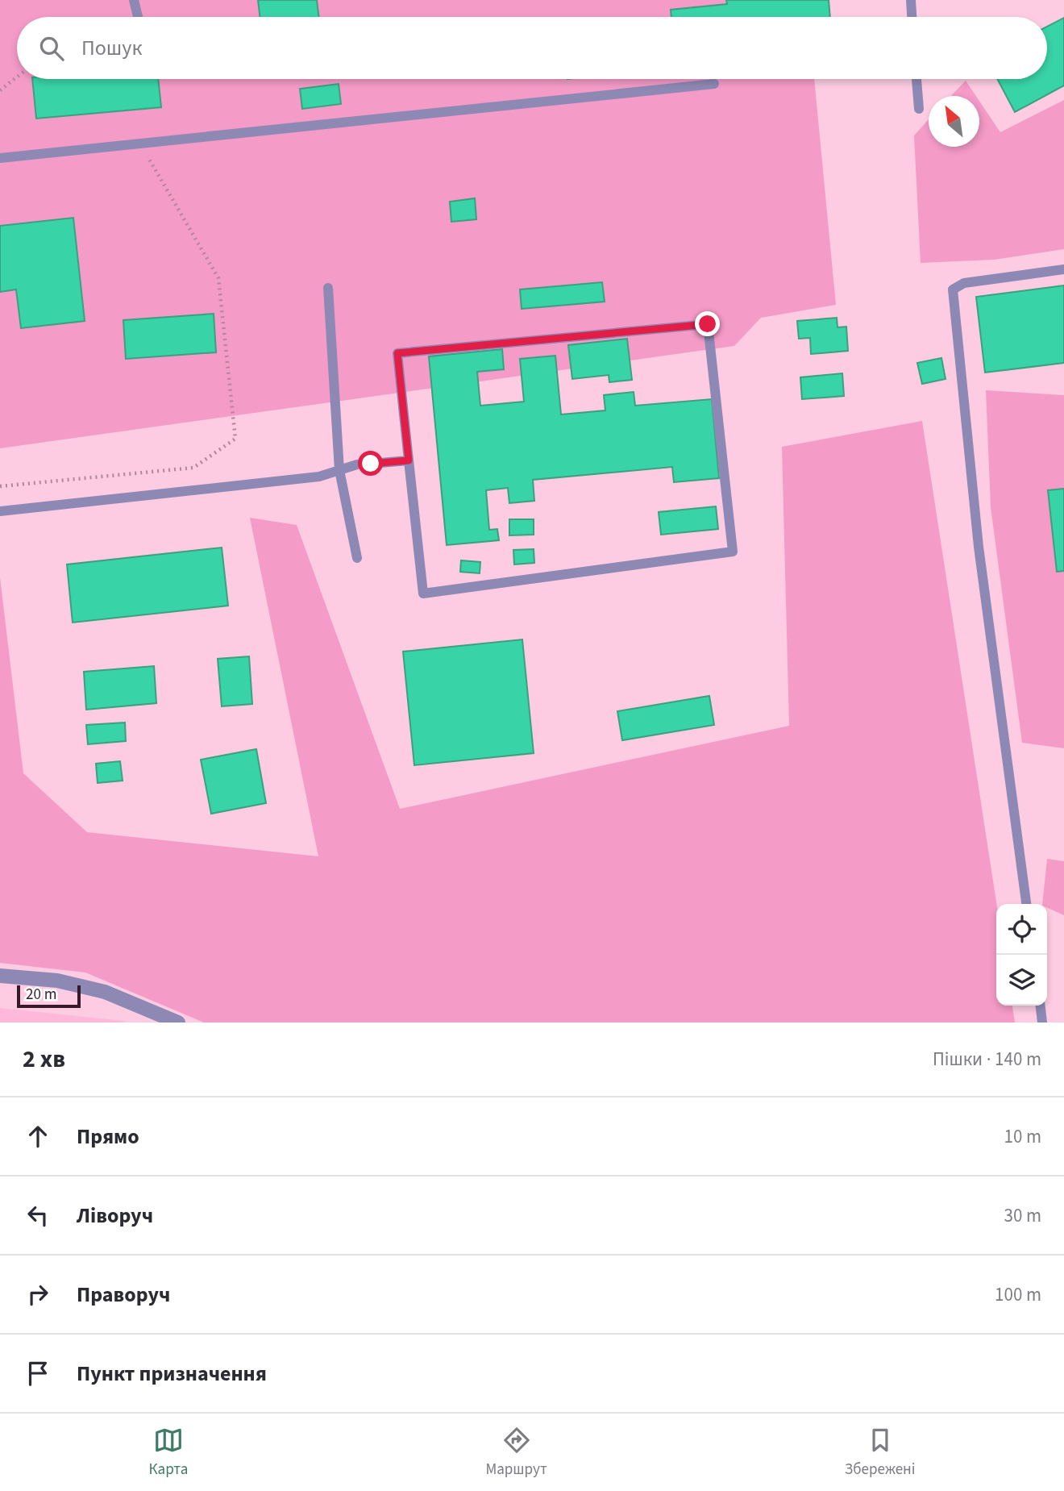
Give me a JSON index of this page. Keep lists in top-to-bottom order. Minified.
{"scale_bar":"20 m","north":"top left","page":{"search":"Пошук","scale":"20 m","heading":["2 хв","Пішки · 140 m"],"list":[["Прямо","10 m"],["Ліворуч","30 m"],["Праворуч","100 m"],"Пункт призначення"],"nav":["Карта","Маршрут","Збережені"]}}
